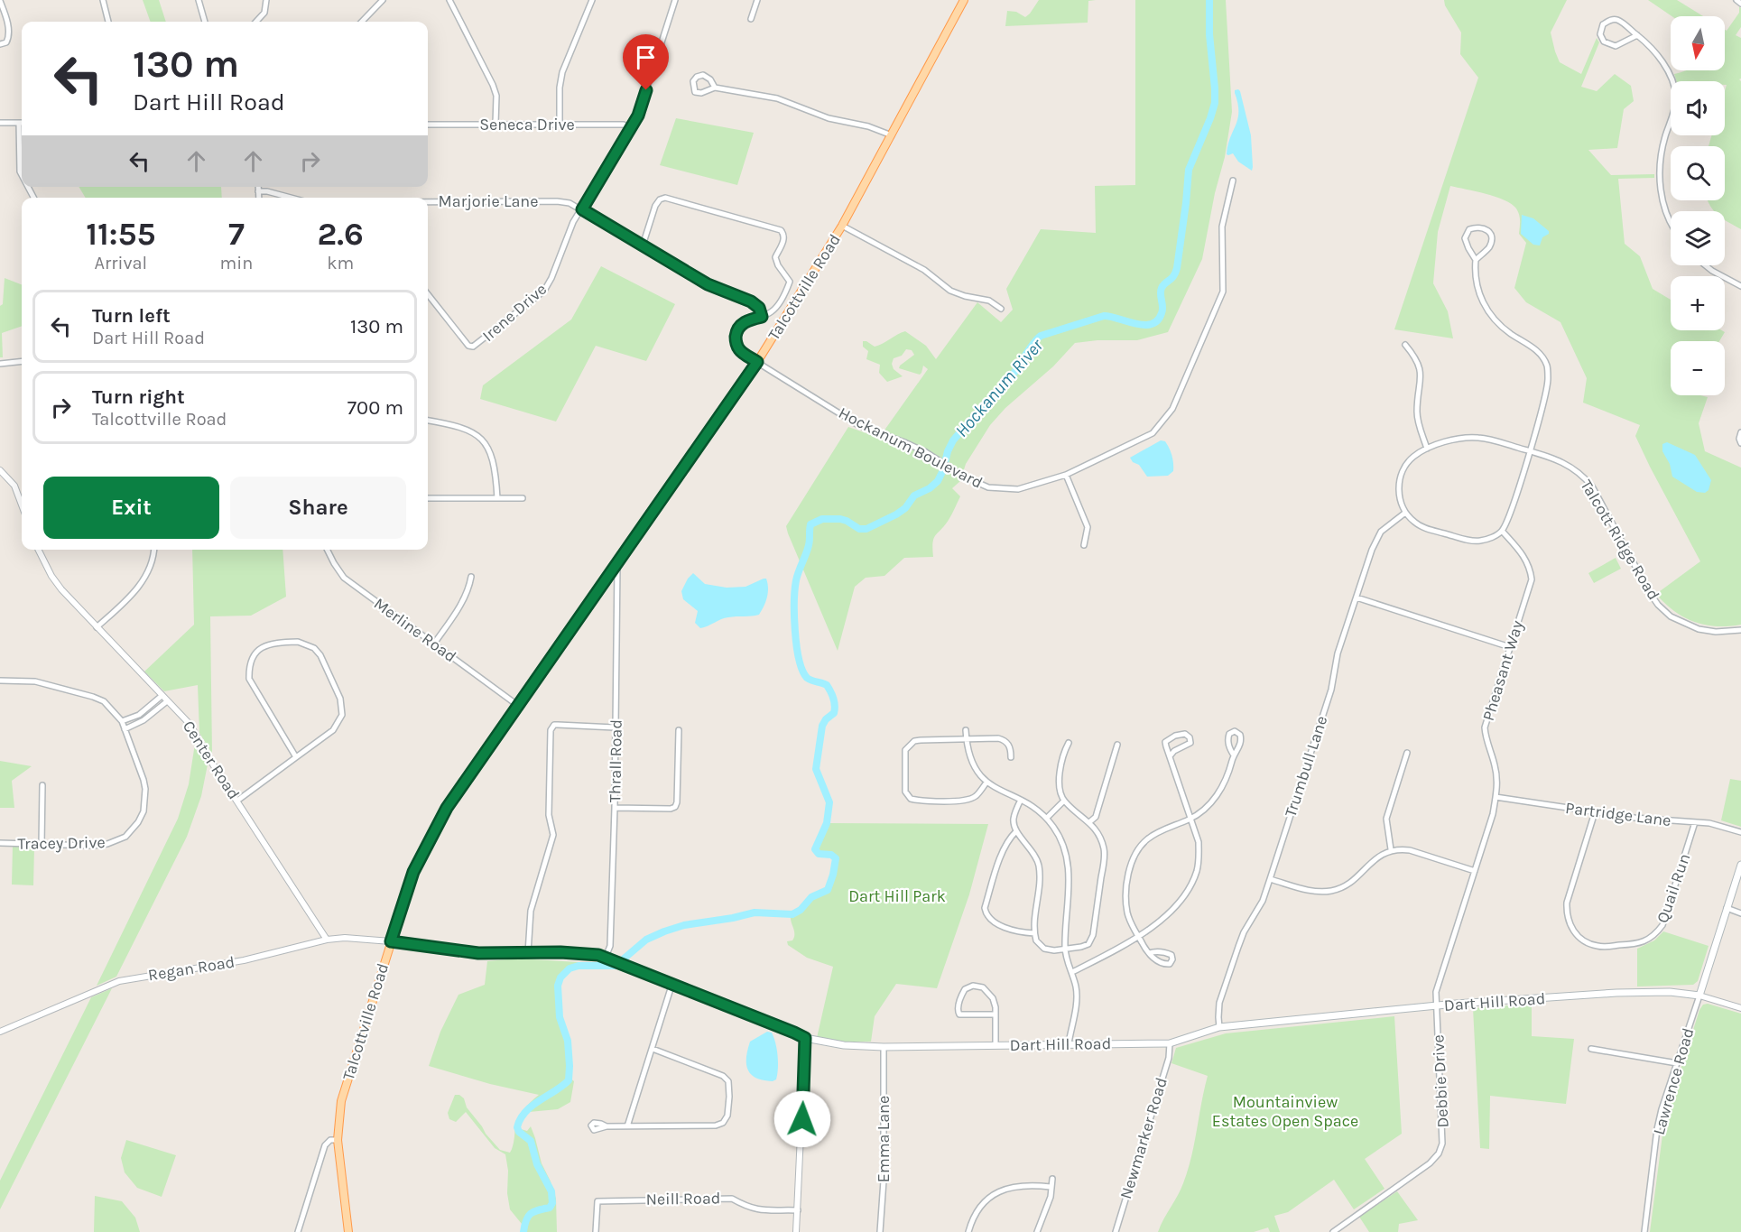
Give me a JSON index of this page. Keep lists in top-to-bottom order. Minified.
{"streets":{"main road":["Talcottville Road","Dart Hill Road"],"street":["Seneca Drive","Marjorie Lane","Irene Drive","Hockanum Boulevard","Talcott Ridge Road","Merline Road","Pheasant Way","Center Road","Thrall Road","Trumbull Lane","Partridge Lane","Tracey Drive","Quail Run","Regan Road","Debbie Drive","Lawrence Road","Newmarker Road","Emma Lane","Neill Road"]},"crossings":[["Seneca Drive","Irene Drive"],["Marjorie Lane","Irene Drive"],["Marjorie Lane","Hockanum Boulevard"],["Talcottville Road","Hockanum Boulevard"],["Talcottville Road","Merline Road"],["Talcottville Road","Thrall Road"],["Talcottville Road","Regan Road"],["Talcottville Road","Dart Hill Road"],["Talcott Ridge Road","Pheasant Way"],["Talcott Ridge Road","Trumbull Lane"],["Pheasant Way","Trumbull Lane"],["Pheasant Way","Partridge Lane"],["Pheasant Way","Dart Hill Road"],["Pheasant Way","Debbie Drive"],["Center Road","Regan Road"],["Thrall Road","Dart Hill Road"],["Trumbull Lane","Dart Hill Road"],["Partridge Lane","Quail Run"],["Regan Road","Dart Hill Road"],["Dart Hill Road","Debbie Drive"],["Dart Hill Road","Lawrence Road"],["Dart Hill Road","Newmarker Road"],["Dart Hill Road","Emma Lane"]],"water":["Hockanum River"],"parks":["Dart Hill Park","Mountainview Estates Open Space"],"north":"bottom","page":{"map_buttons":["+","−"],"turn":["130 m","Dart Hill Road"],"eta":["11:55","Arrival","7","min","2.6","km"],"list":[{"name":"Turn left","note":"Dart Hill Road","value":"130 m"},{"name":"Turn right","note":"Talcottville Road","value":"700 m"}],"buttons":["Exit","Share"]}}
